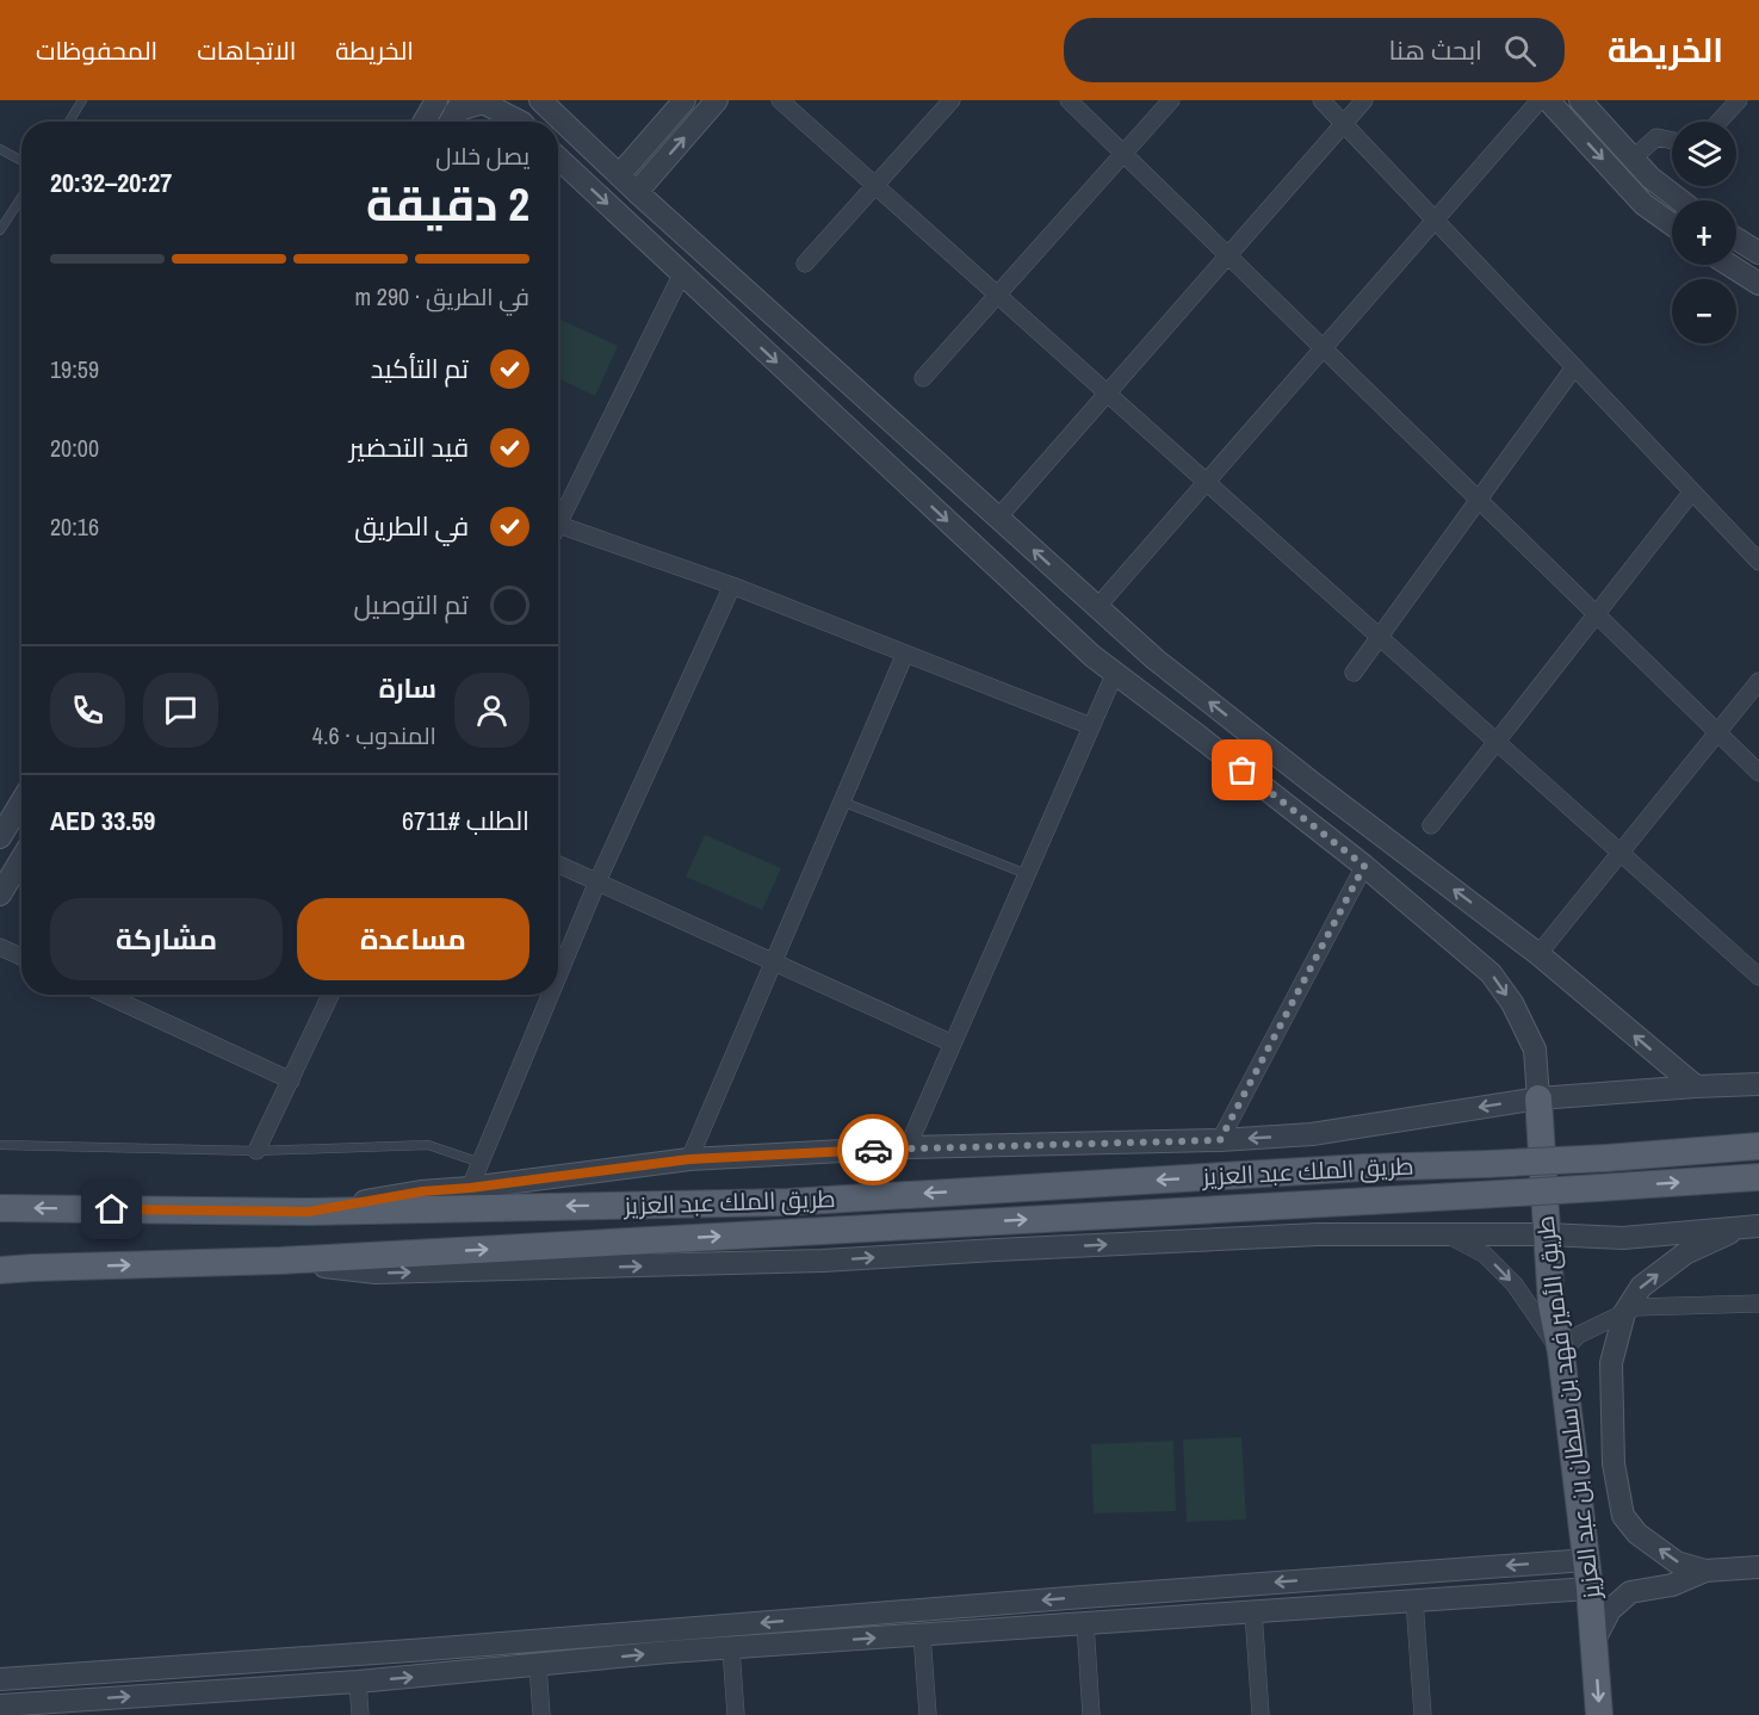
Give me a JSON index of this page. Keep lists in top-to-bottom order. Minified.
{"streets":{"main road":["طريق الملك عبد العزيز","طريق الأمير فهد بن سلطان بن عبد العزيز"]},"page":{"header":"الخريطة","search":"ابحث هنا","nav":["الخريطة","الاتجاهات","المحفوظات"],"map_buttons":["+","−"],"heading":["2 دقيقة","يصل خلال","20:27–20:32"],"panel":["سارة","المندوب · 4.6","الطلب #6711","AED 33.59"],"bar":"في الطريق · 290 m","list":[["تم التأكيد","19:59"],["قيد التحضير","20:00"],["في الطريق","20:16"],"تم التوصيل"],"buttons":["مساعدة","مشاركة"]}}
